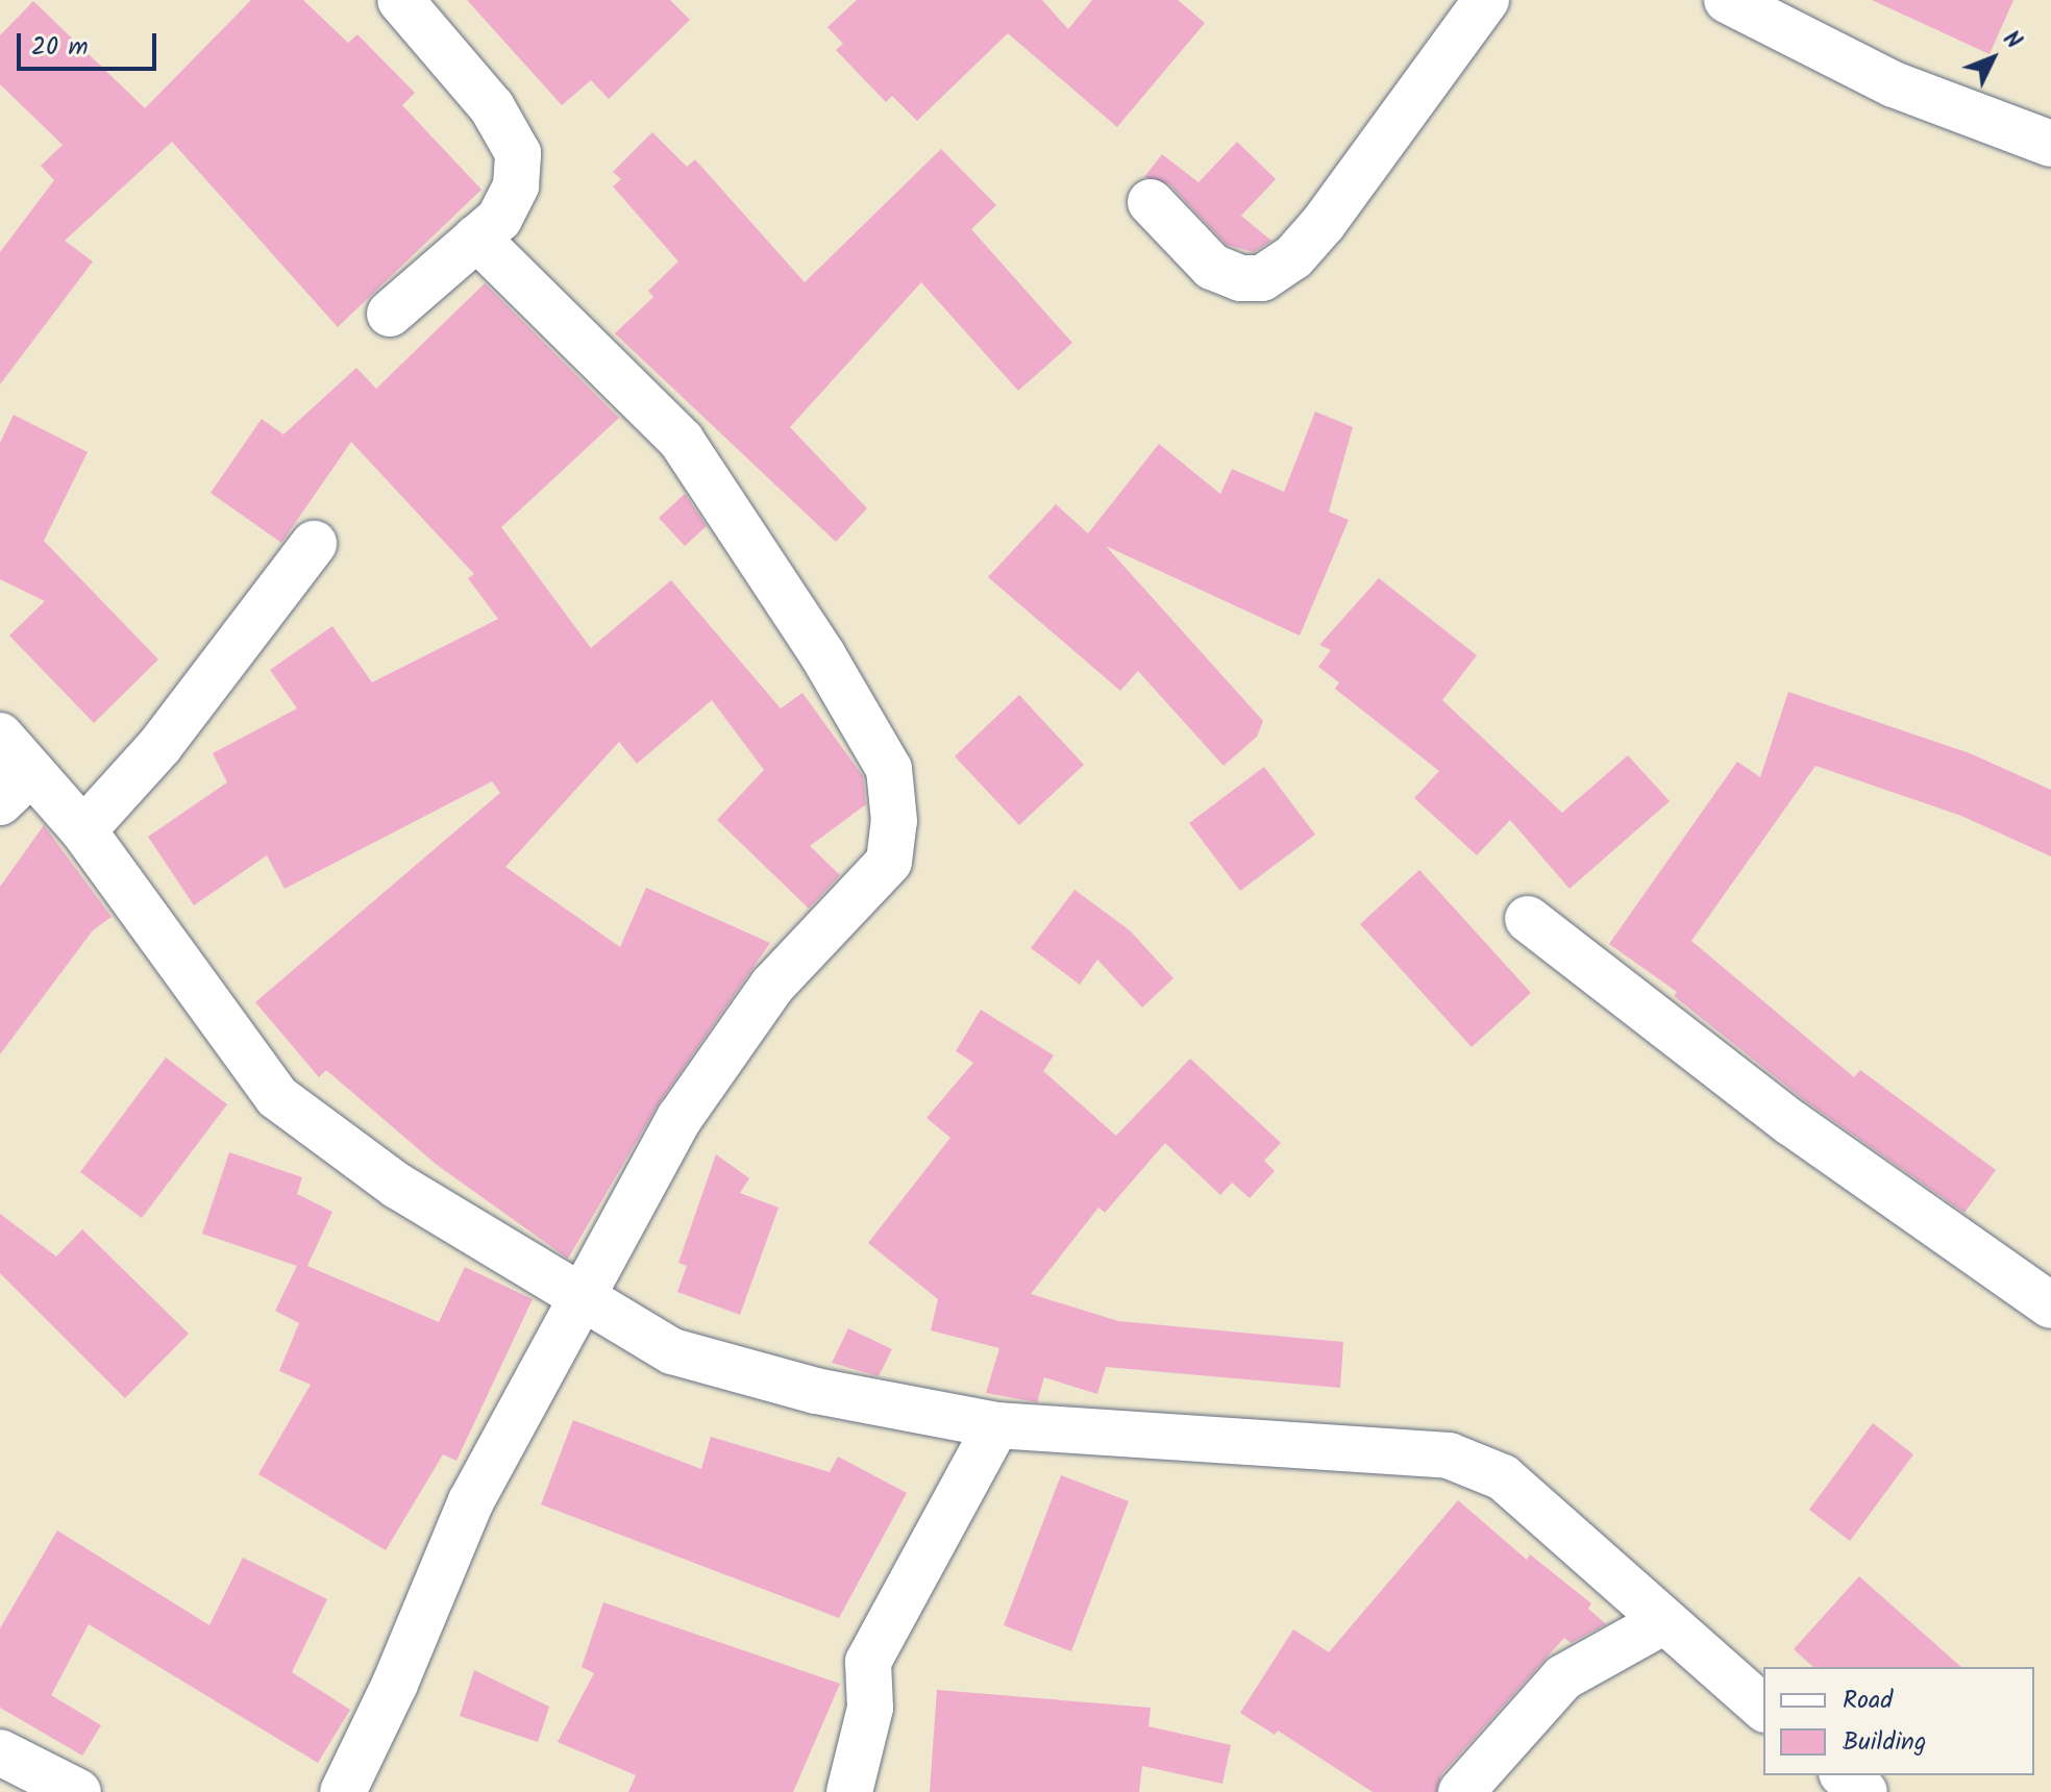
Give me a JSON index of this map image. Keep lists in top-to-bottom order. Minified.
{"legend":["Road","Building"],"scale_bar":"20 m","north":"top right"}
